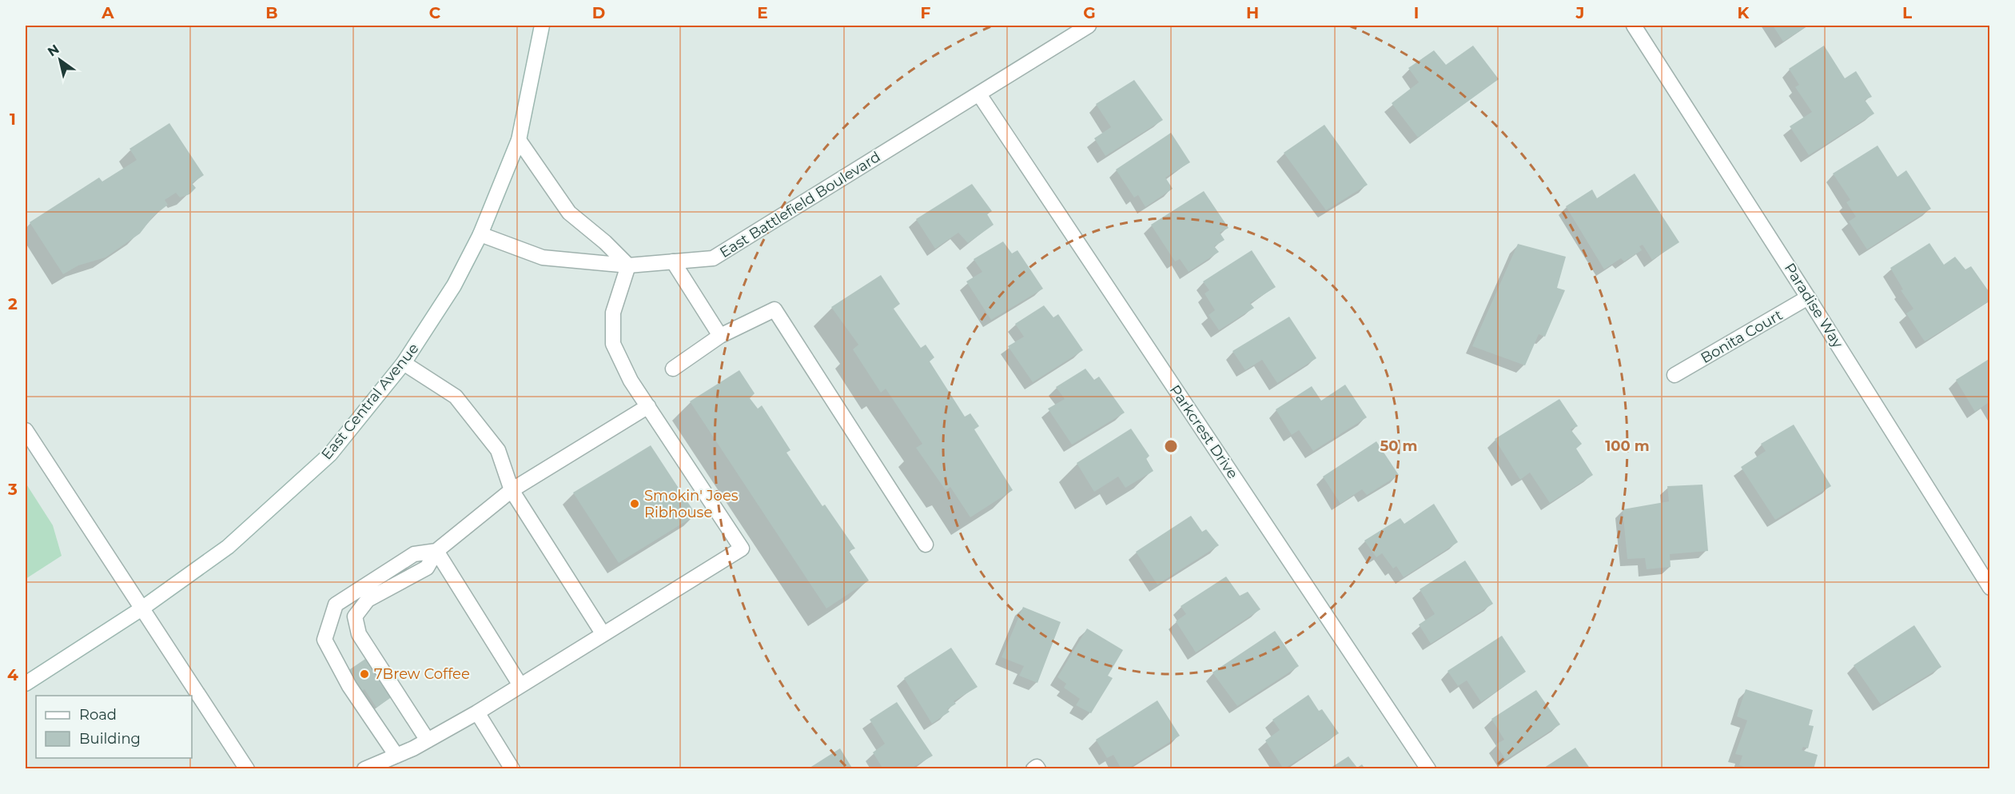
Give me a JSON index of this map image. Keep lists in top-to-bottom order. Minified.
{"streets":{"street":["East Battlefield Boulevard","Paradise Way","Bonita Court","East Central Avenue","Parkcrest Drive"]},"crossings":[["East Battlefield Boulevard","East Central Avenue"],["East Battlefield Boulevard","Parkcrest Drive"],["Paradise Way","Bonita Court"]],"places":["Smokin' Joes Ribhouse","7Brew Coffee"],"legend":["Road","Building"],"north":"top left","grid":{"columns":["A","B","C","D","E","F","G","H","I","J","K","L"],"rows":["1","2","3","4"]},"rings":["50 m","100 m"]}
